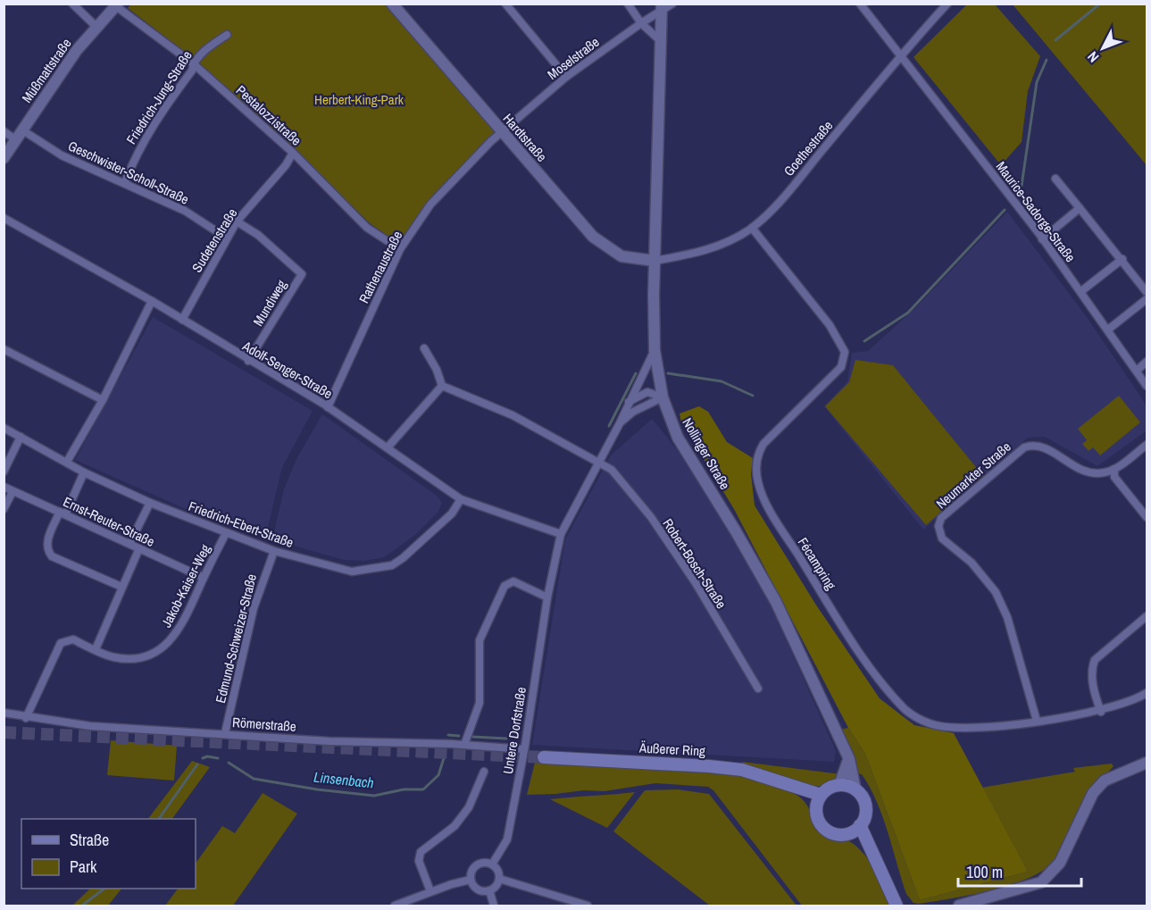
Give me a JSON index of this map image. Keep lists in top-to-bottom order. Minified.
{"streets":{"main road":["Müßmattstraße","Hardtstraße","Nollinger Straße","Äußerer Ring"],"street":["Moselstraße","Friedrich-Jung-Straße","Pestalozzistraße","Goethestraße","Geschwister-Scholl-Straße","Maurice-Sadorge-Straße","Sudetenstraße","Rathenaustraße","Mundiweg","Adolf-Senger-Straße","Neumarkter Straße","Ernst-Reuter-Straße","Friedrich-Ebert-Straße","Robert-Bosch-Straße","Fécampring","Jakob-Kaiser-Weg","Edmund-Schweizer-Straße","Römerstraße","Untere Dorfstraße"]},"crossings":[["Moselstraße","Hardtstraße"],["Moselstraße","Rathenaustraße"],["Moselstraße","Nollinger Straße"],["Müßmattstraße","Pestalozzistraße"],["Müßmattstraße","Geschwister-Scholl-Straße"],["Friedrich-Jung-Straße","Pestalozzistraße"],["Friedrich-Jung-Straße","Geschwister-Scholl-Straße"],["Pestalozzistraße","Sudetenstraße"],["Pestalozzistraße","Rathenaustraße"],["Hardtstraße","Goethestraße"],["Hardtstraße","Rathenaustraße"],["Hardtstraße","Nollinger Straße"],["Goethestraße","Maurice-Sadorge-Straße"],["Goethestraße","Nollinger Straße"],["Goethestraße","Fécampring"],["Geschwister-Scholl-Straße","Sudetenstraße"],["Sudetenstraße","Mundiweg"],["Sudetenstraße","Adolf-Senger-Straße"],["Rathenaustraße","Adolf-Senger-Straße"],["Mundiweg","Adolf-Senger-Straße"],["Adolf-Senger-Straße","Friedrich-Ebert-Straße"],["Adolf-Senger-Straße","Untere Dorfstraße"],["Nollinger Straße","Untere Dorfstraße"],["Nollinger Straße","Äußerer Ring"],["Neumarkter Straße","Fécampring"],["Ernst-Reuter-Straße","Jakob-Kaiser-Weg"],["Friedrich-Ebert-Straße","Jakob-Kaiser-Weg"],["Friedrich-Ebert-Straße","Edmund-Schweizer-Straße"],["Robert-Bosch-Straße","Untere Dorfstraße"],["Jakob-Kaiser-Weg","Römerstraße"],["Edmund-Schweizer-Straße","Römerstraße"],["Römerstraße","Untere Dorfstraße"]],"water":["Linsenbach"],"parks":["Herbert-King-Park"],"legend":["Straße","Park"],"scale_bar":"100 m","north":"bottom left"}
